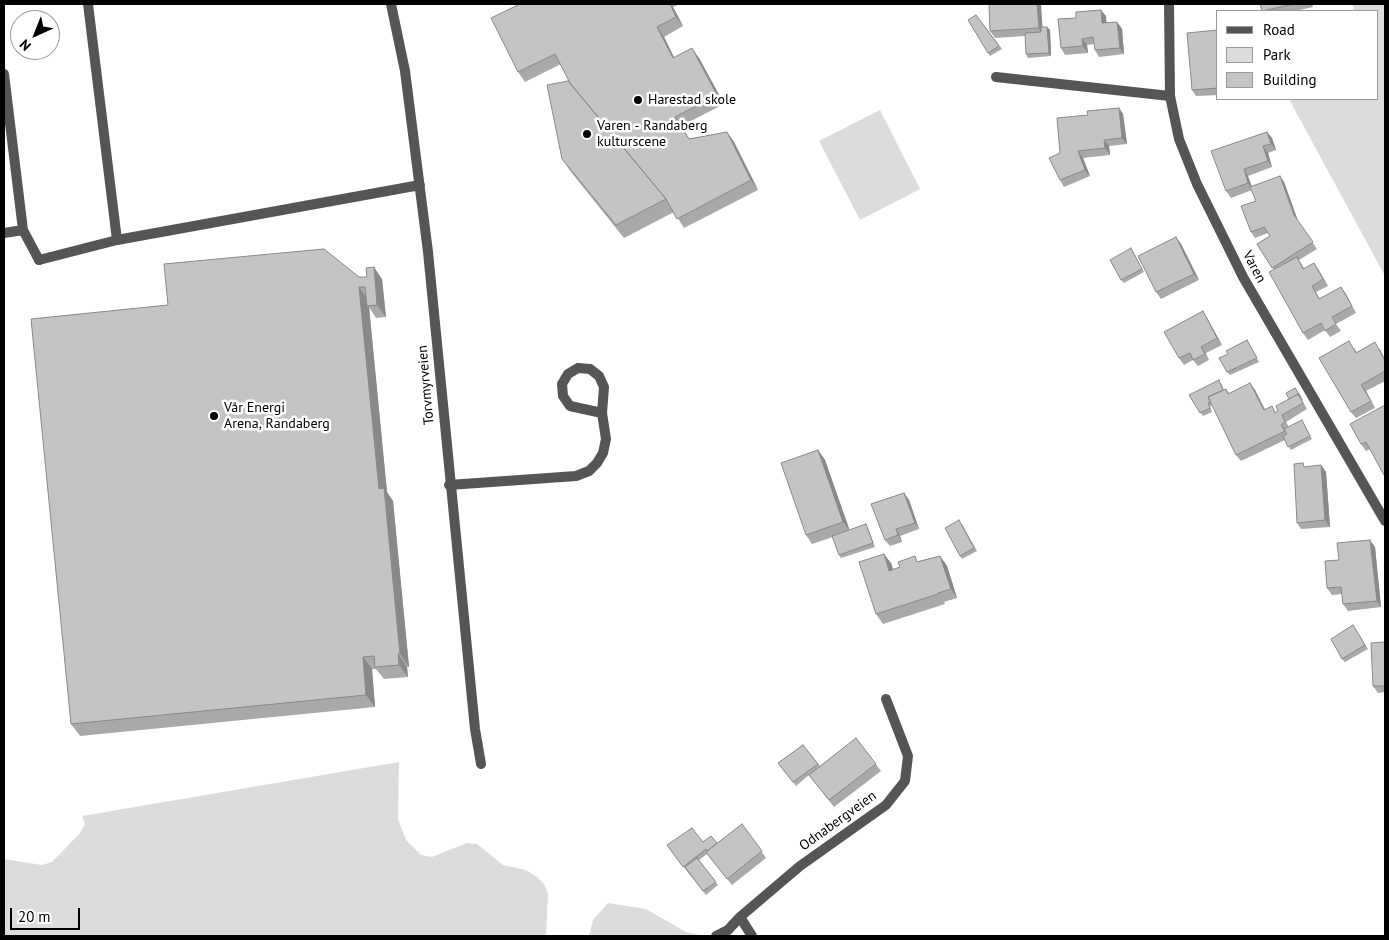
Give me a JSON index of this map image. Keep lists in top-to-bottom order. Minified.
{"streets":{"street":["Varen","Torvmyrveien","Odnabergveien"]},"places":["Harestad skole","Varen - Randaberg kulturscene","Vår Energi Arena, Randaberg"],"legend":["Road","Park","Building"],"scale_bar":"20 m","north":"bottom left"}
